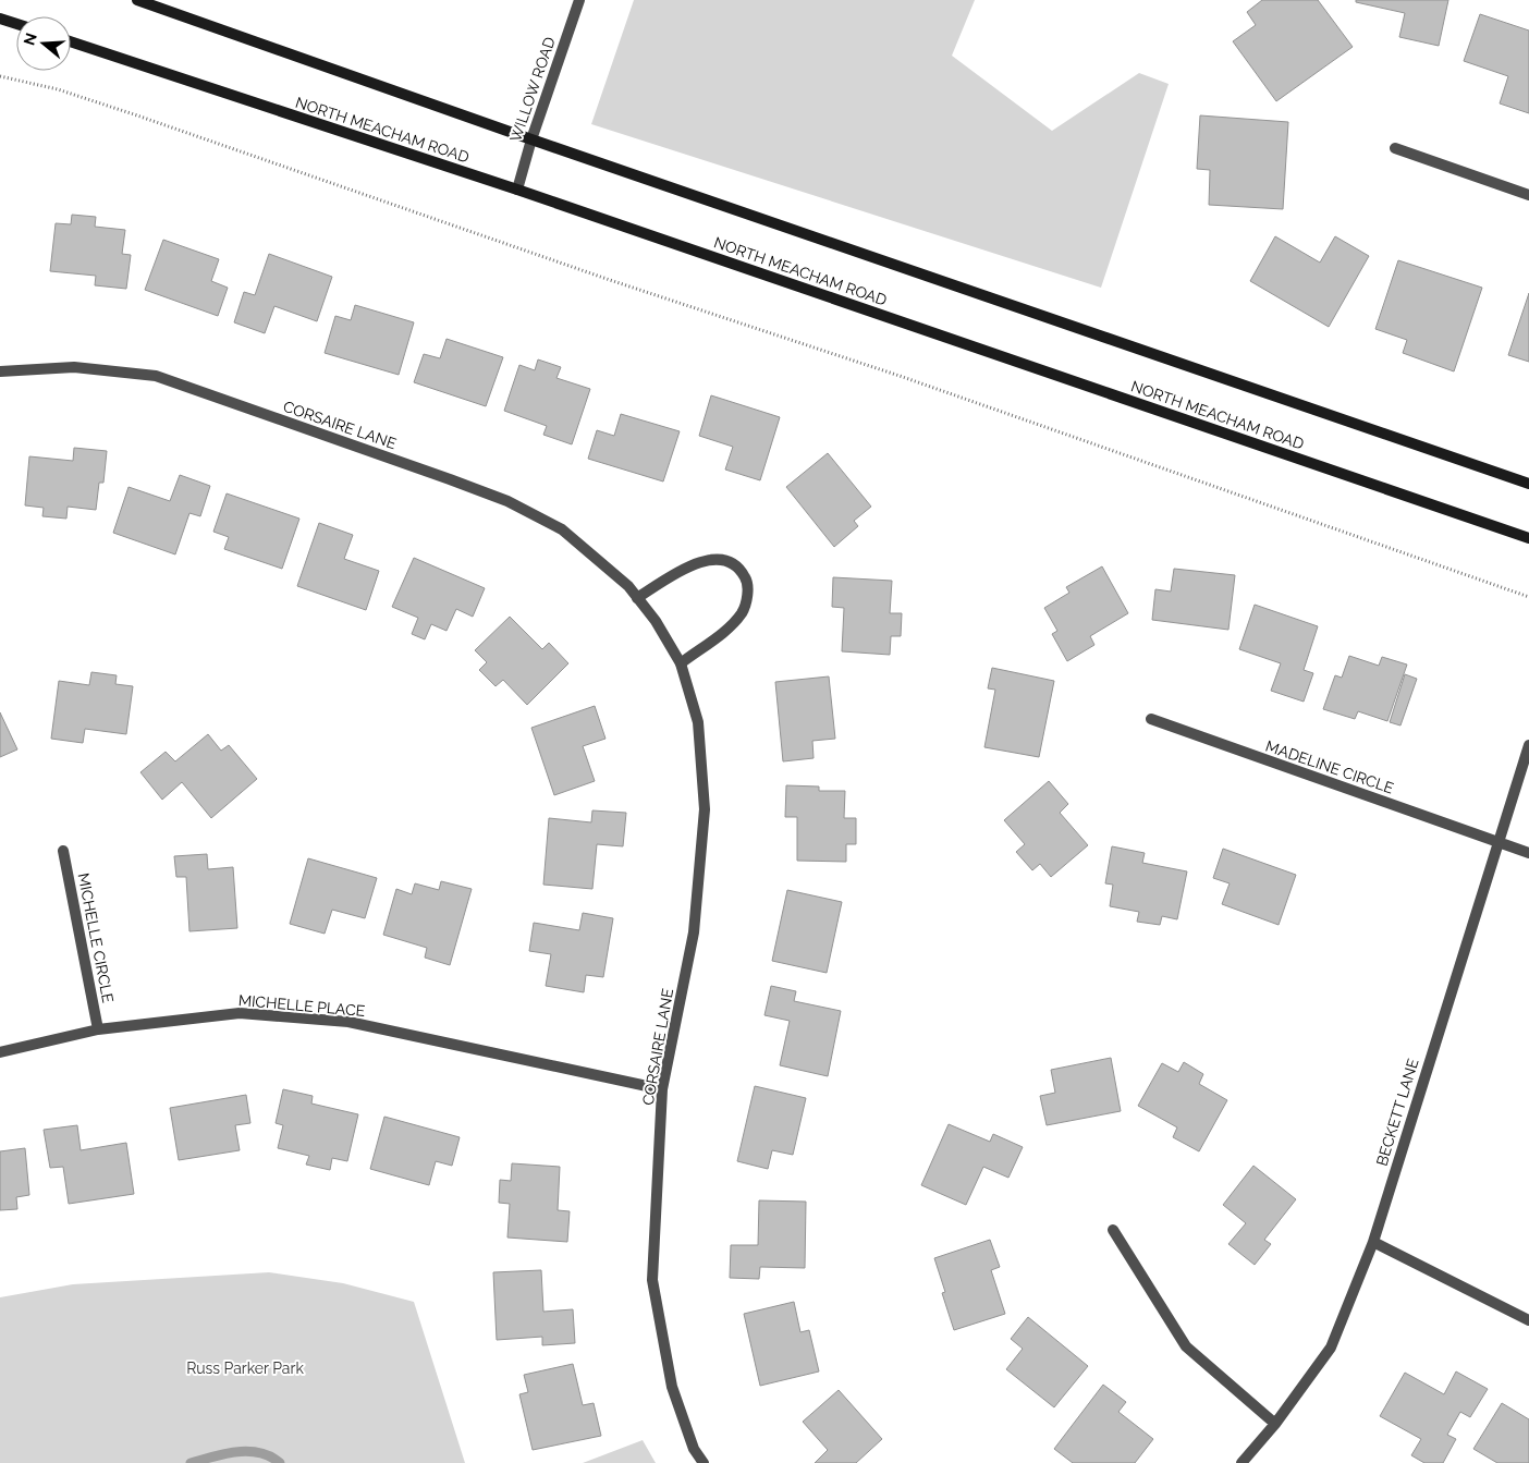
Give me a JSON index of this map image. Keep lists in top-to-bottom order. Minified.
{"streets":{"main road":["NORTH MEACHAM ROAD"],"street":["WILLOW ROAD","CORSAIRE LANE","MADELINE CIRCLE","MICHELLE CIRCLE","MICHELLE PLACE","BECKETT LANE"]},"crossings":[["WILLOW ROAD","NORTH MEACHAM ROAD"],["CORSAIRE LANE","MICHELLE PLACE"],["MADELINE CIRCLE","BECKETT LANE"],["MICHELLE CIRCLE","MICHELLE PLACE"]],"parks":["Russ Parker Park"],"north":"left"}
